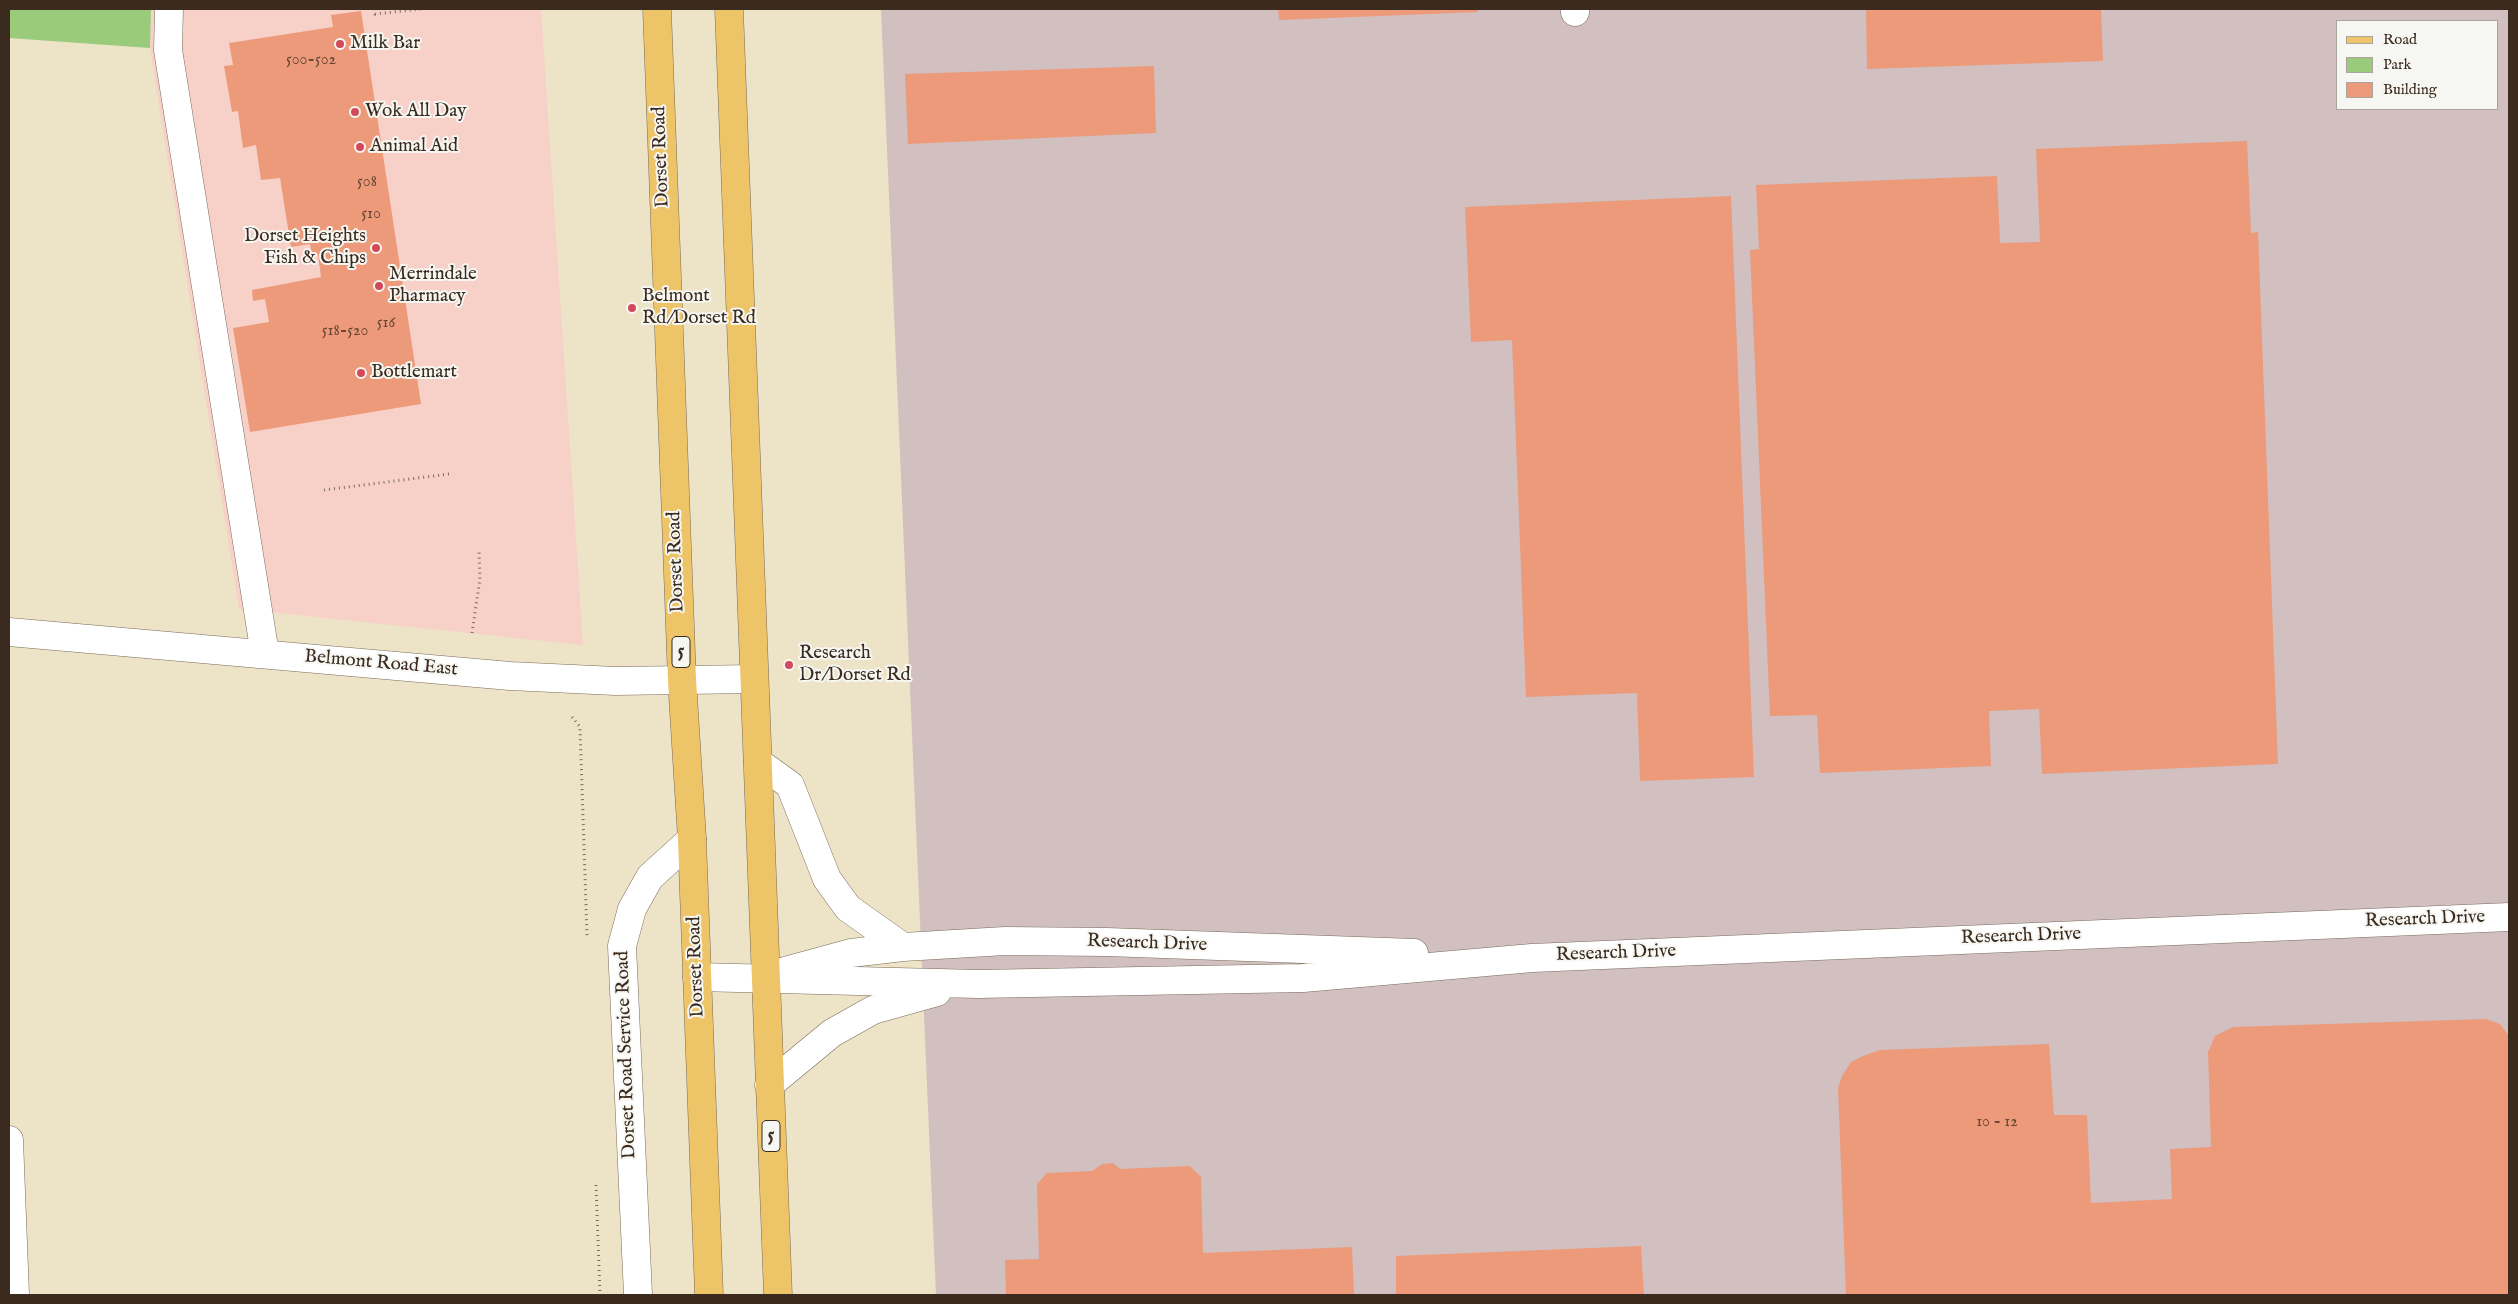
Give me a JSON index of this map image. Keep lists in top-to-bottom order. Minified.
{"streets":{"main road":["Dorset Road","5"],"street":["Belmont Road East","Research Drive","Dorset Road Service Road"]},"crossings":[["Dorset Road","Belmont Road East"],["Dorset Road","Research Drive"],["Dorset Road","Dorset Road Service Road"],["5","Belmont Road East"],["5","Research Drive"]],"places":["Milk Bar","Wok All Day","Animal Aid","Dorset Heights Fish & Chips","Merrindale Pharmacy","Belmont Rd/Dorset Rd","Bottlemart","Research Dr/Dorset Rd"],"house_numbers":["500-502","508","510","516","518-520","10 - 12"],"legend":["Road","Park","Building"]}
